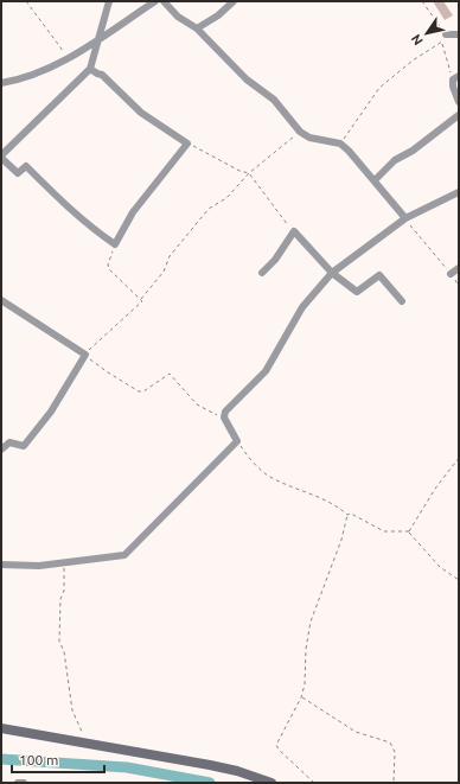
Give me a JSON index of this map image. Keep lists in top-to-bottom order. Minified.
{"scale_bar":"100 m","north":"bottom left"}
